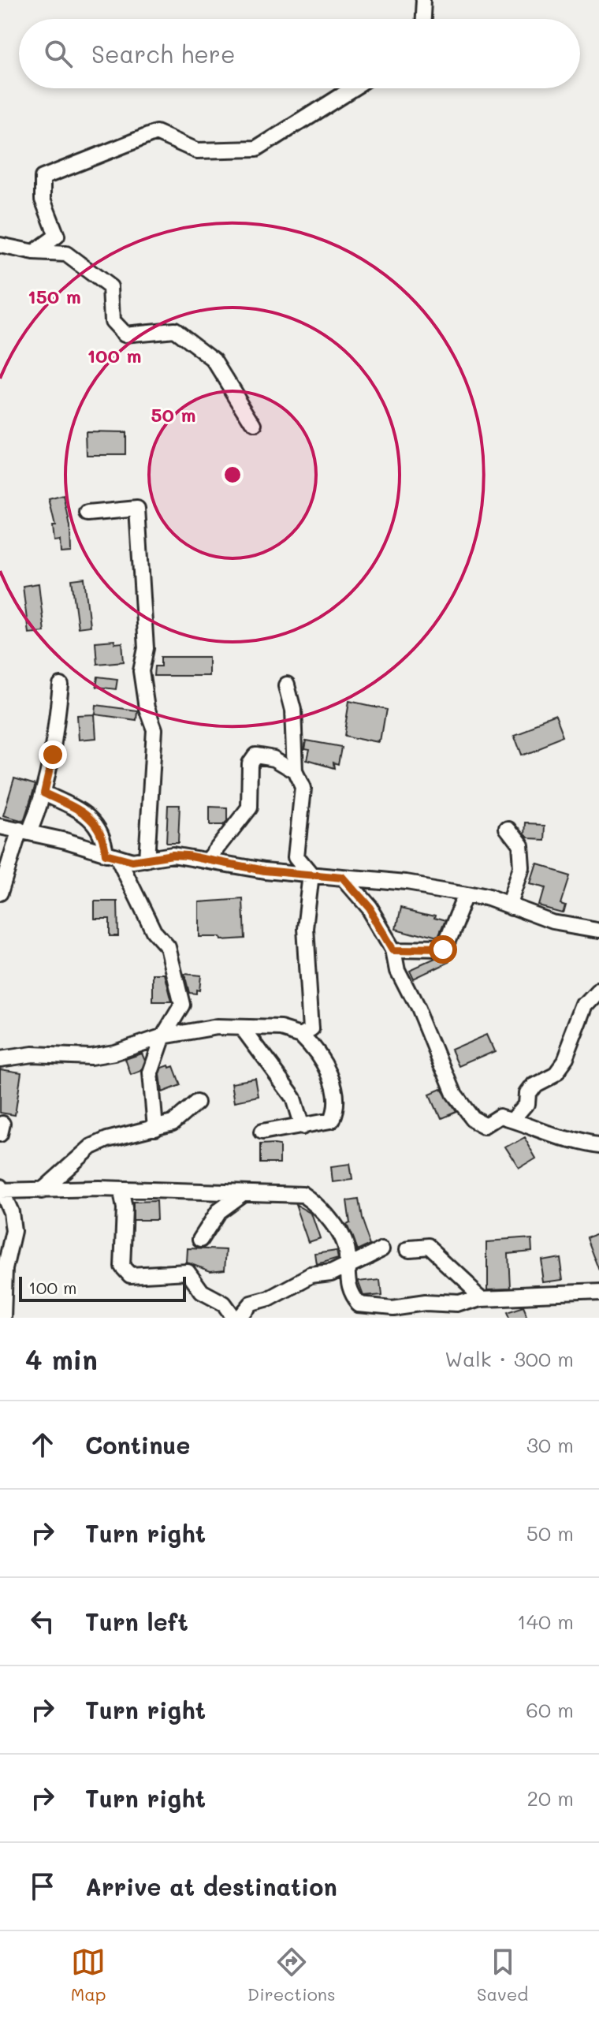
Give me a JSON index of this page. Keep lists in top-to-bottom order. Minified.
{"scale_bar":"100 m","page":{"search":"Search here","scale":"100 m","heading":["4 min","Walk · 300 m"],"list":[["Continue","30 m"],["Turn right","50 m"],["Turn left","140 m"],["Turn right","60 m"],["Turn right","20 m"],"Arrive at destination"],"nav":["Map","Directions","Saved"]},"rings":["150 m","100 m","50 m"]}
